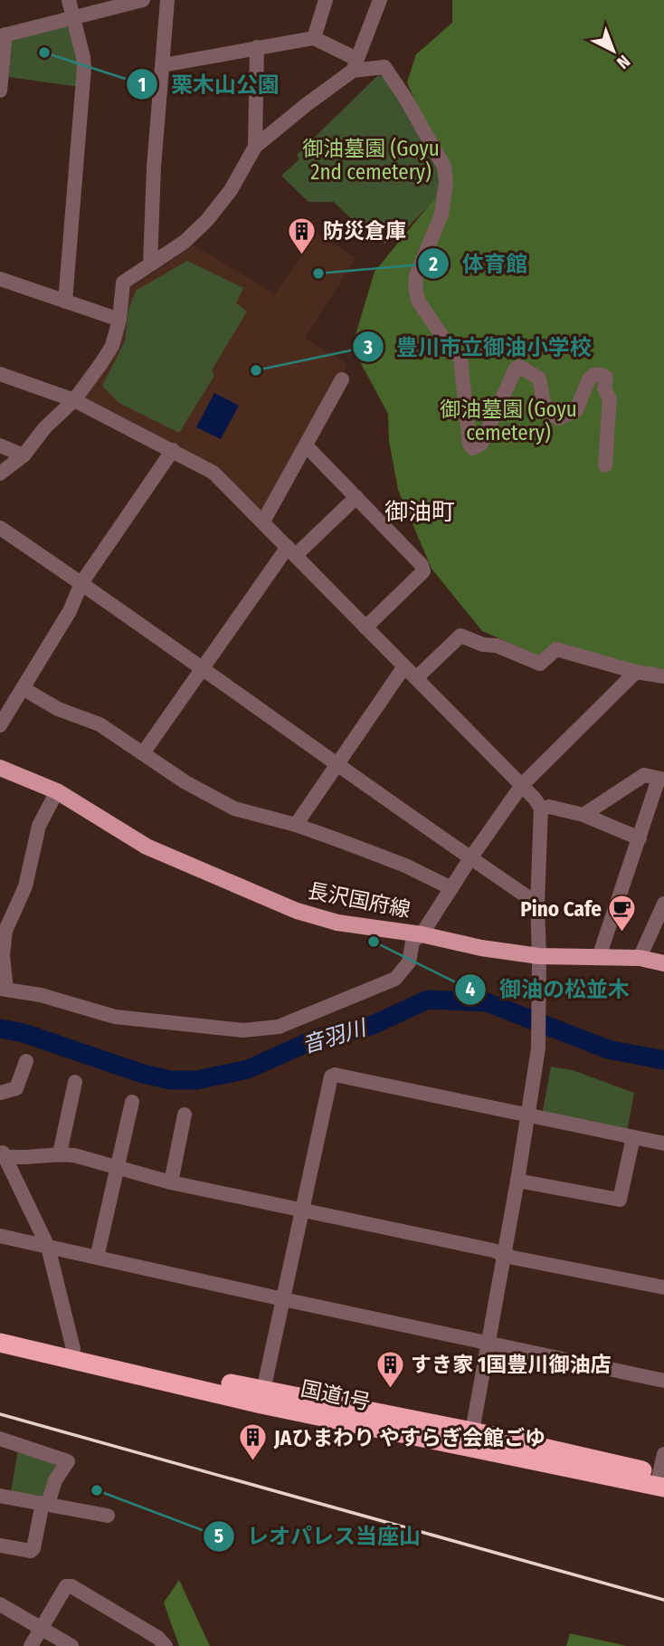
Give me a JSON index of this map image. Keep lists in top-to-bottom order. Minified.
{"streets":{"highway":["国道1号"],"main road":["長沢国府線"]},"districts":["御油町"],"water":["音羽川"],"parks":["御油墓園 (Goyu 2nd cemetery)","御油墓園 (Goyu cemetery)"],"places":{"other":["栗木山公園","体育館","豊川市立御油小学校","御油の松並木","レオパレス当座山"],"building":["防災倉庫","すき家 1国豊川御油店","JAひまわり やすらぎ会館ごゆ"],"cafe":["Pino Cafe"]},"north":"bottom right"}
